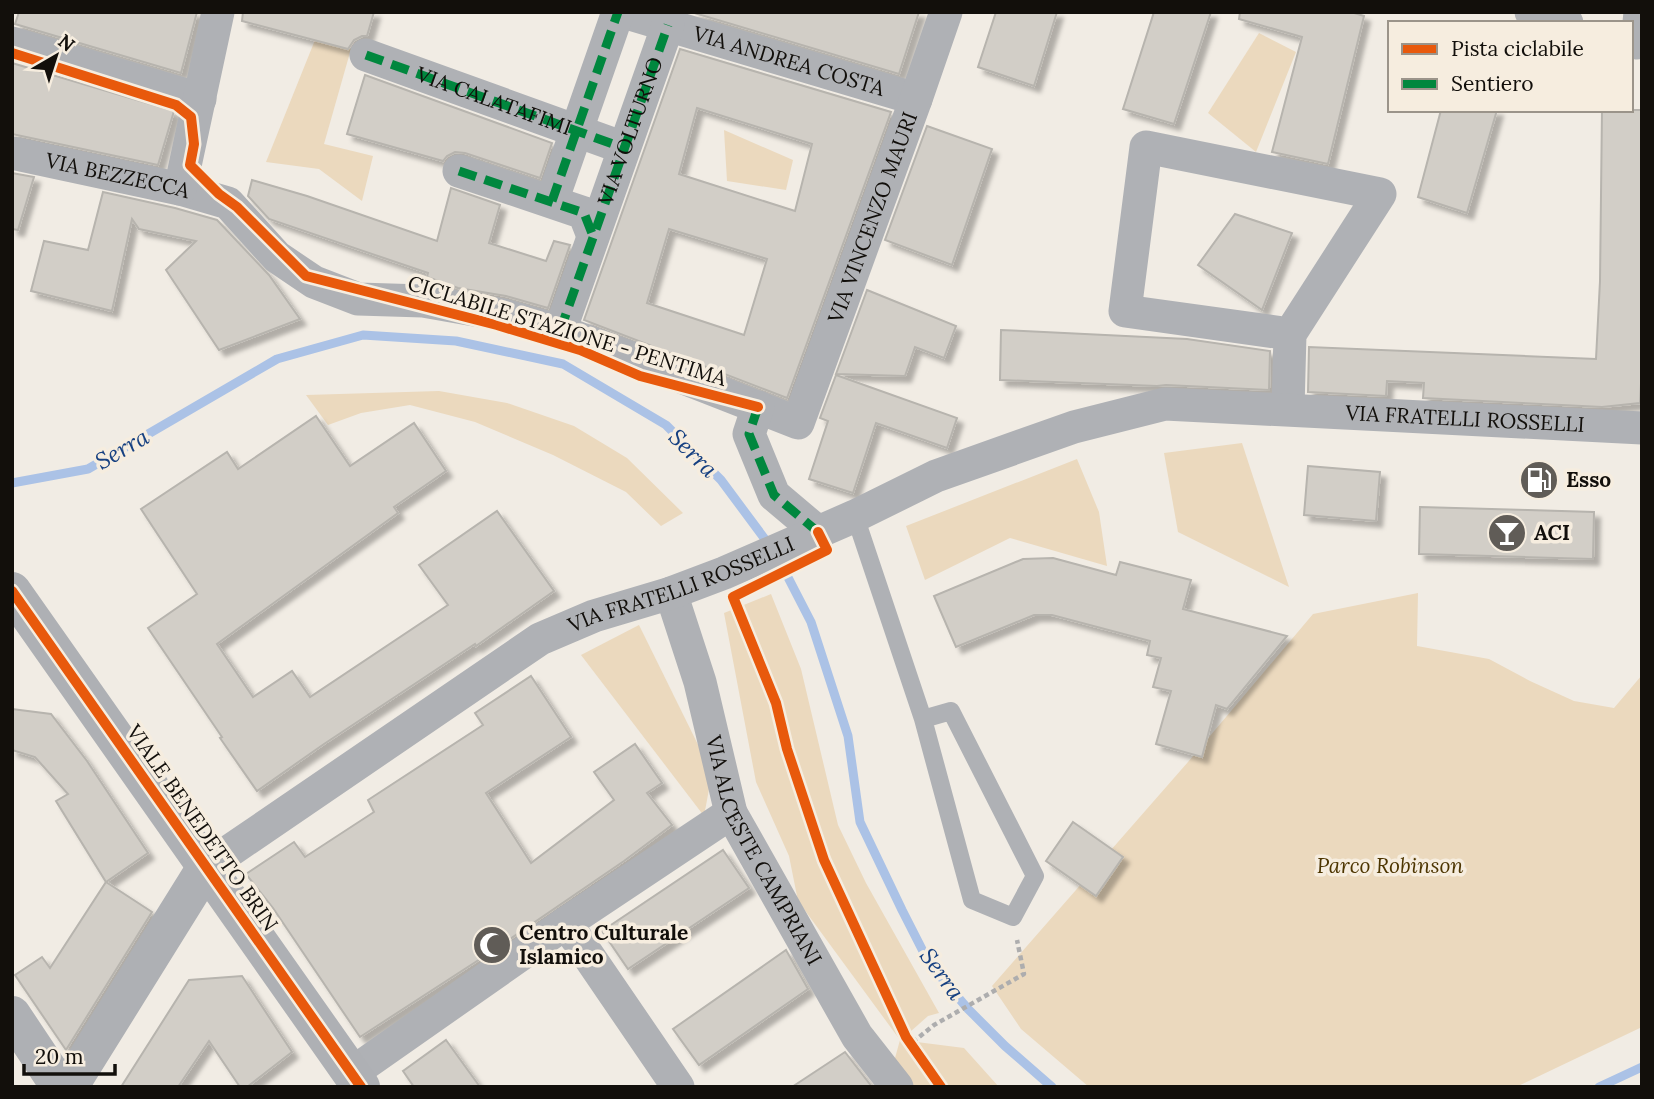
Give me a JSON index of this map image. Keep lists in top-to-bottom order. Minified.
{"streets":{"street":["VIA ANDREA COSTA","VIA CALATAFIMI","VIA VOLTURNO","VIA BEZZECCA","VIA VINCENZO MAURI","VIA FRATELLI ROSSELLI","VIALE BENEDETTO BRIN","VIA ALCESTE CAMPRIANI"],"cycle path":["CICLABILE STAZIONE - PENTIMA"]},"crossings":[["VIA ANDREA COSTA","VIA VOLTURNO"],["VIA ANDREA COSTA","VIA VINCENZO MAURI"],["VIA CALATAFIMI","VIA VOLTURNO"],["VIA VOLTURNO","VIA BEZZECCA"],["VIA BEZZECCA","VIA VINCENZO MAURI"],["VIA FRATELLI ROSSELLI","VIALE BENEDETTO BRIN"],["VIA FRATELLI ROSSELLI","VIA ALCESTE CAMPRIANI"]],"water":["Serra"],"parks":["Parco Robinson"],"places":{"fuel station":["Esso"],"bar":["ACI"],"mosque":["Centro Culturale Islamico"]},"legend":["Pista ciclabile","Sentiero"],"scale_bar":"20 m","north":"top right"}
